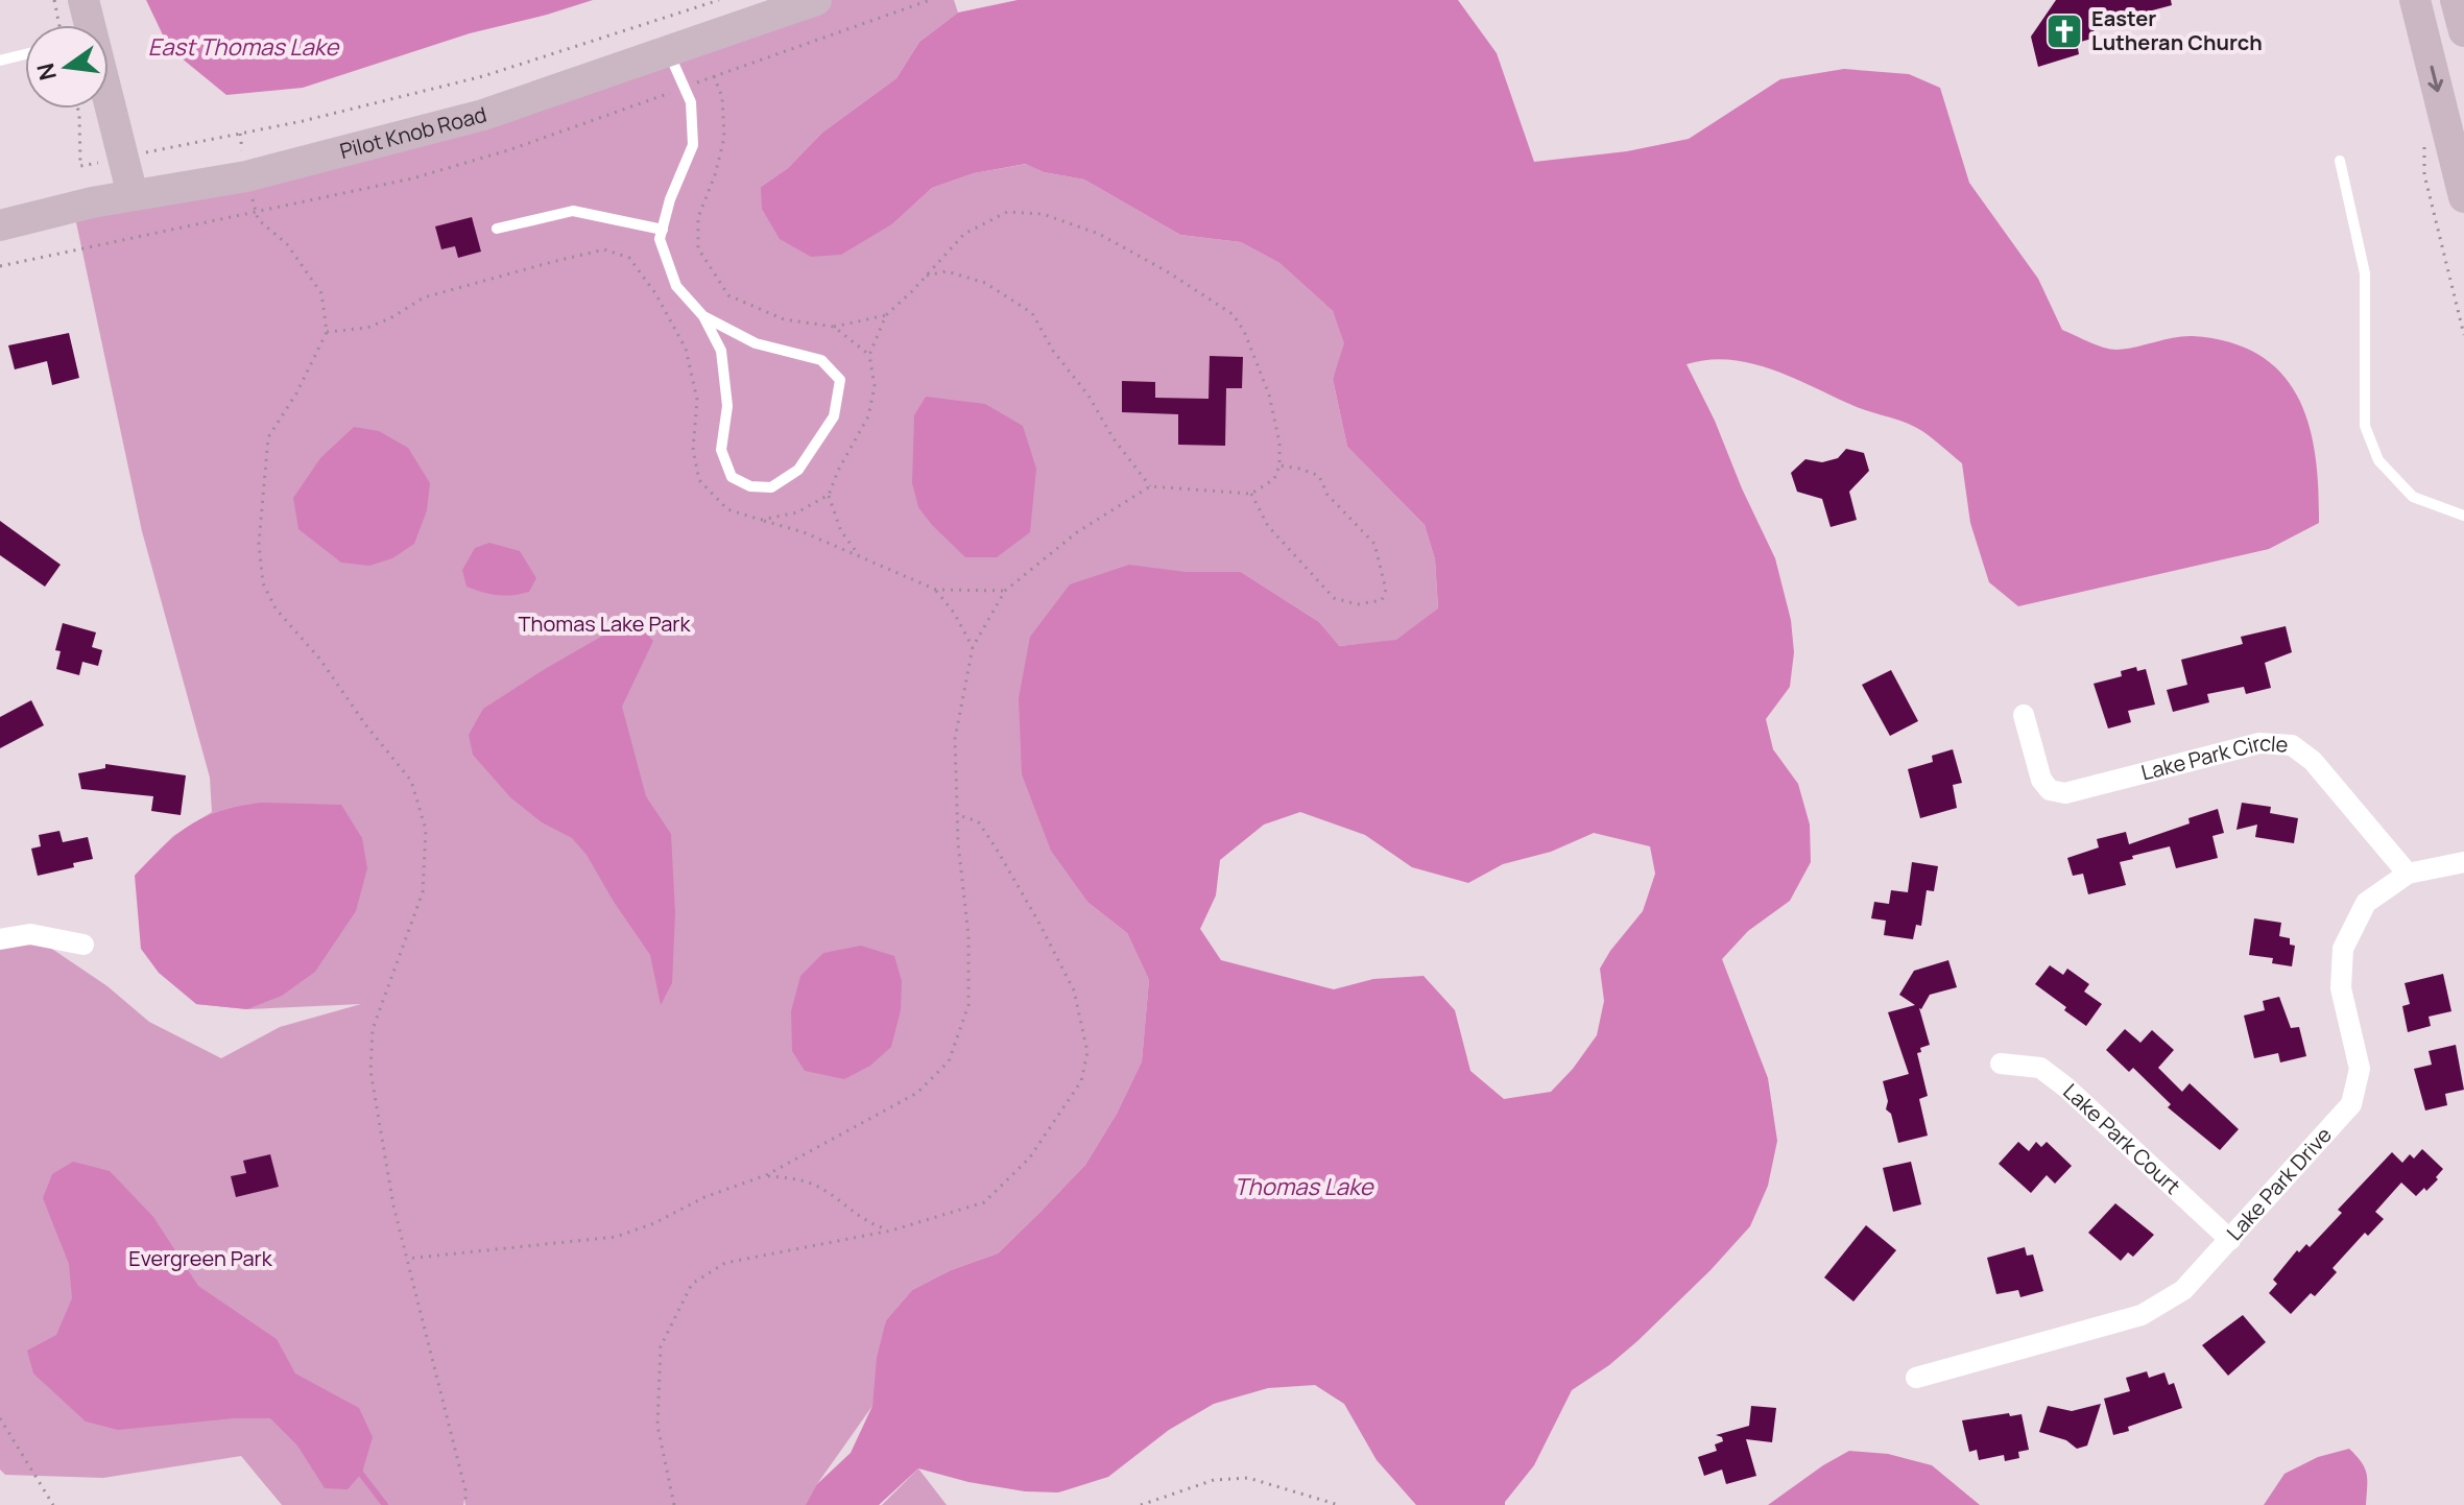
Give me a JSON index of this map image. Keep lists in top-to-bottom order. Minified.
{"streets":{"main road":["Pilot Knob Road"],"street":["Lake Park Circle","Lake Park Court","Lake Park Drive"]},"crossings":[["Lake Park Circle","Lake Park Drive"],["Lake Park Court","Lake Park Drive"]],"water":["East Thomas Lake","Thomas Lake"],"parks":["Thomas Lake Park","Evergreen Park"],"places":{"church":["Easter Lutheran Church"]},"north":"left"}
